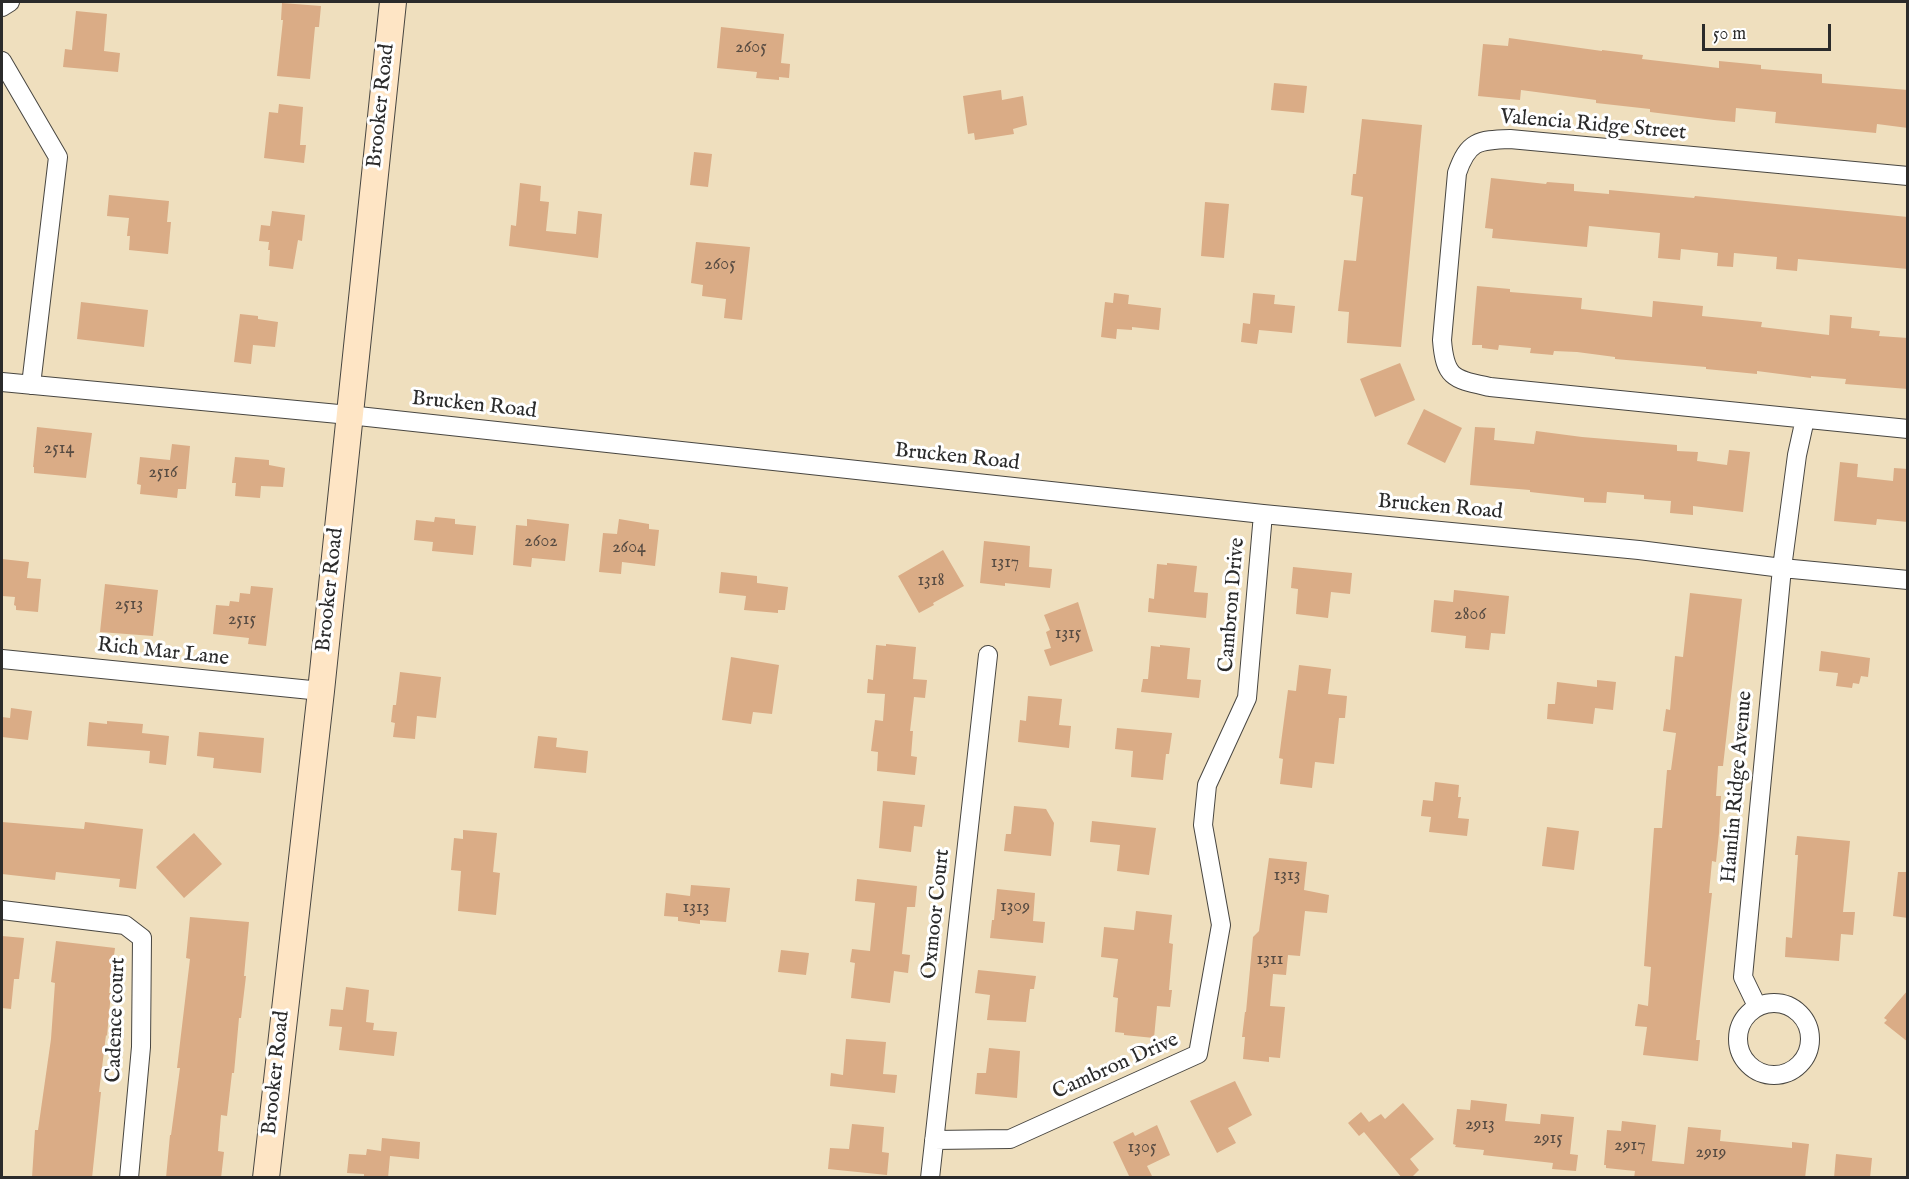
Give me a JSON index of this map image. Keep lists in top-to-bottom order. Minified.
{"streets":{"street":["Brooker Road","Valencia Ridge Street","Brucken Road","Cambron Drive","Rich Mar Lane","Hamlin Ridge Avenue","Oxmoor Court","Cadence court"]},"crossings":[["Brooker Road","Brucken Road"],["Brooker Road","Rich Mar Lane"],["Brucken Road","Cambron Drive"],["Brucken Road","Hamlin Ridge Avenue"],["Cambron Drive","Oxmoor Court"]],"house_numbers":["2605","2605","2514","2516","2602","2604","1317","1318","2513","2806","2515","1315","1313","1309","1313","1311","2913","2915","2917","1305","2919"],"scale_bar":"50 m"}
